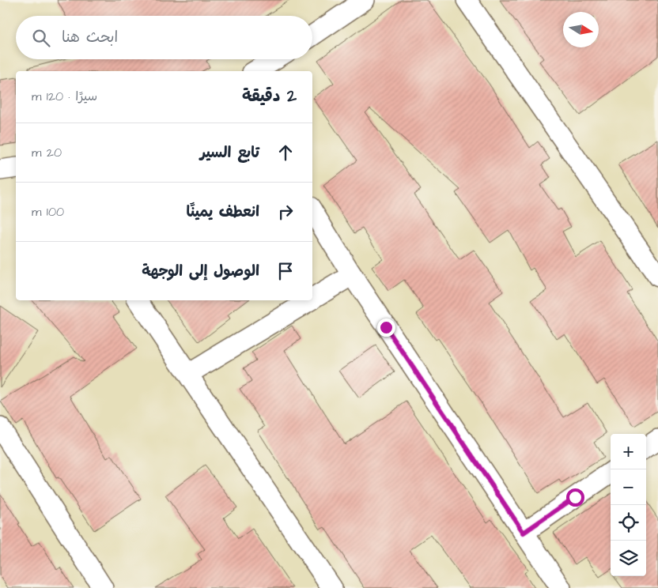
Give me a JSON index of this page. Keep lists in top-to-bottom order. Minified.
{"north":"right","page":{"search":"ابحث هنا","heading":["2 دقيقة","سيرًا · 120 m"],"list":[["تابع السير","20 m"],["انعطف يمينًا","100 m"],"الوصول إلى الوجهة"],"map_buttons":["+","−"]}}
